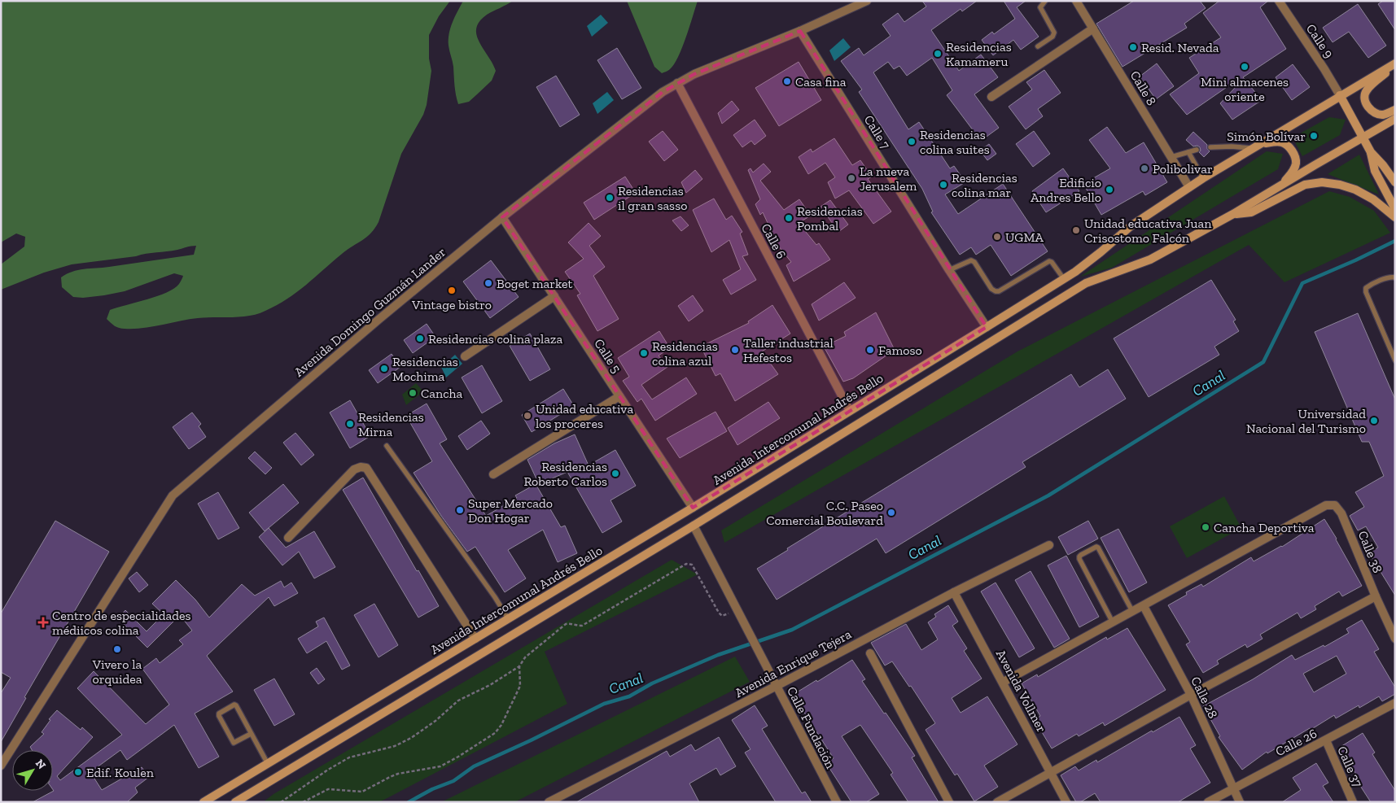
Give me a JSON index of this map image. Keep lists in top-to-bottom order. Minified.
{"streets":{"main road":["Avenida Intercomunal Andrés Bello"],"street":["Calle 9","Calle 8","Calle 7","Calle 6","Avenida Domingo Guzmán Lander","Calle 5","Calle 38","Avenida Enrique Tejera","Avenida Vollmer","Calle 28","Calle Fundación","Calle 26","Calle 37"]},"crossings":[["Calle 9","Avenida Intercomunal Andrés Bello"],["Calle 8","Avenida Intercomunal Andrés Bello"],["Calle 7","Avenida Domingo Guzmán Lander"],["Calle 7","Avenida Intercomunal Andrés Bello"],["Calle 6","Avenida Domingo Guzmán Lander"],["Calle 6","Avenida Intercomunal Andrés Bello"],["Avenida Domingo Guzmán Lander","Calle 5"],["Calle 5","Avenida Intercomunal Andrés Bello"],["Calle 38","Calle 28"],["Avenida Enrique Tejera","Avenida Vollmer"],["Avenida Enrique Tejera","Calle Fundación"],["Calle 28","Calle 26"],["Calle 26","Calle 37"]],"water":["Canal"],"places":{"other":["Resid. Nevada","Residencias Kamameru","Mini almacenes oriente","Casa fina","Simón Bolívar","Residencias colina suites","Polibolivar","La nueva Jerusalem","Residencias colina mar","Edificio Andres Bello","Residencias il gran sasso","Residencias Pombal","Unidad educativa Juan Crisostomo Falcón","UGMA","Boget market","Vintage bistro","Residencias colina plaza","Taller industrial Hefestos","Famoso","Residencias colina azul","Residencias Mochima","Cancha","Unidad educativa los proceres","Universidad Nacional del Turismo","Residencias Mirna","Residencias Roberto Carlos","Super Mercado Don Hogar","C.C. Paseo Comercial Boulevard","Cancha Deportiva","Vivero la orquidea","Edif. Koulen"],"health":["Centro de especialidades médiicos colina"]},"north":"top right"}
